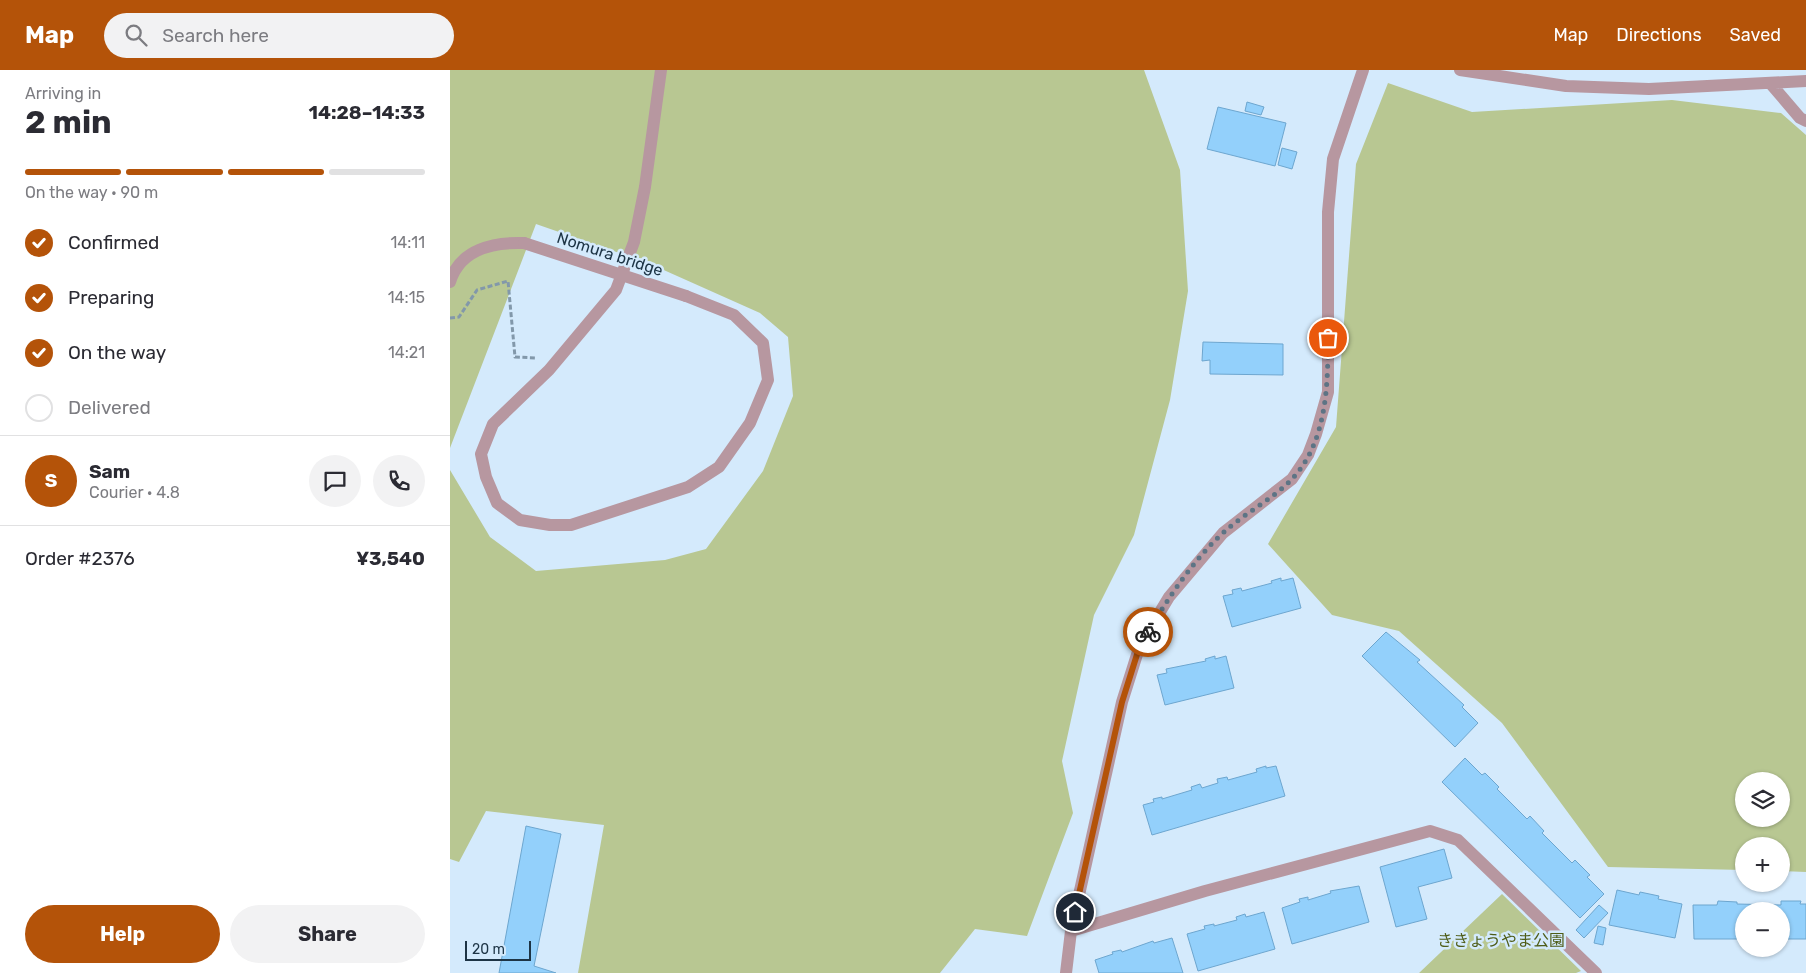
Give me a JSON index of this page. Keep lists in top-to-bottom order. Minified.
{"streets":{"street":["Nomura bridge"]},"parks":["ききょうやま公園"],"scale_bar":"20 m","page":{"header":"Map","search":"Search here","nav":["Map","Directions","Saved"],"heading":["2 min","Arriving in","14:28–14:33"],"panel":["Sam","Courier · 4.8","Order #2376","¥3,540"],"bar":"On the way · 90 m","list":[["Confirmed","14:11"],["Preparing","14:15"],["On the way","14:21"],"Delivered"],"round":"S","map_buttons":["+","−"],"buttons":["Help","Share"],"scale":"20 m"}}
